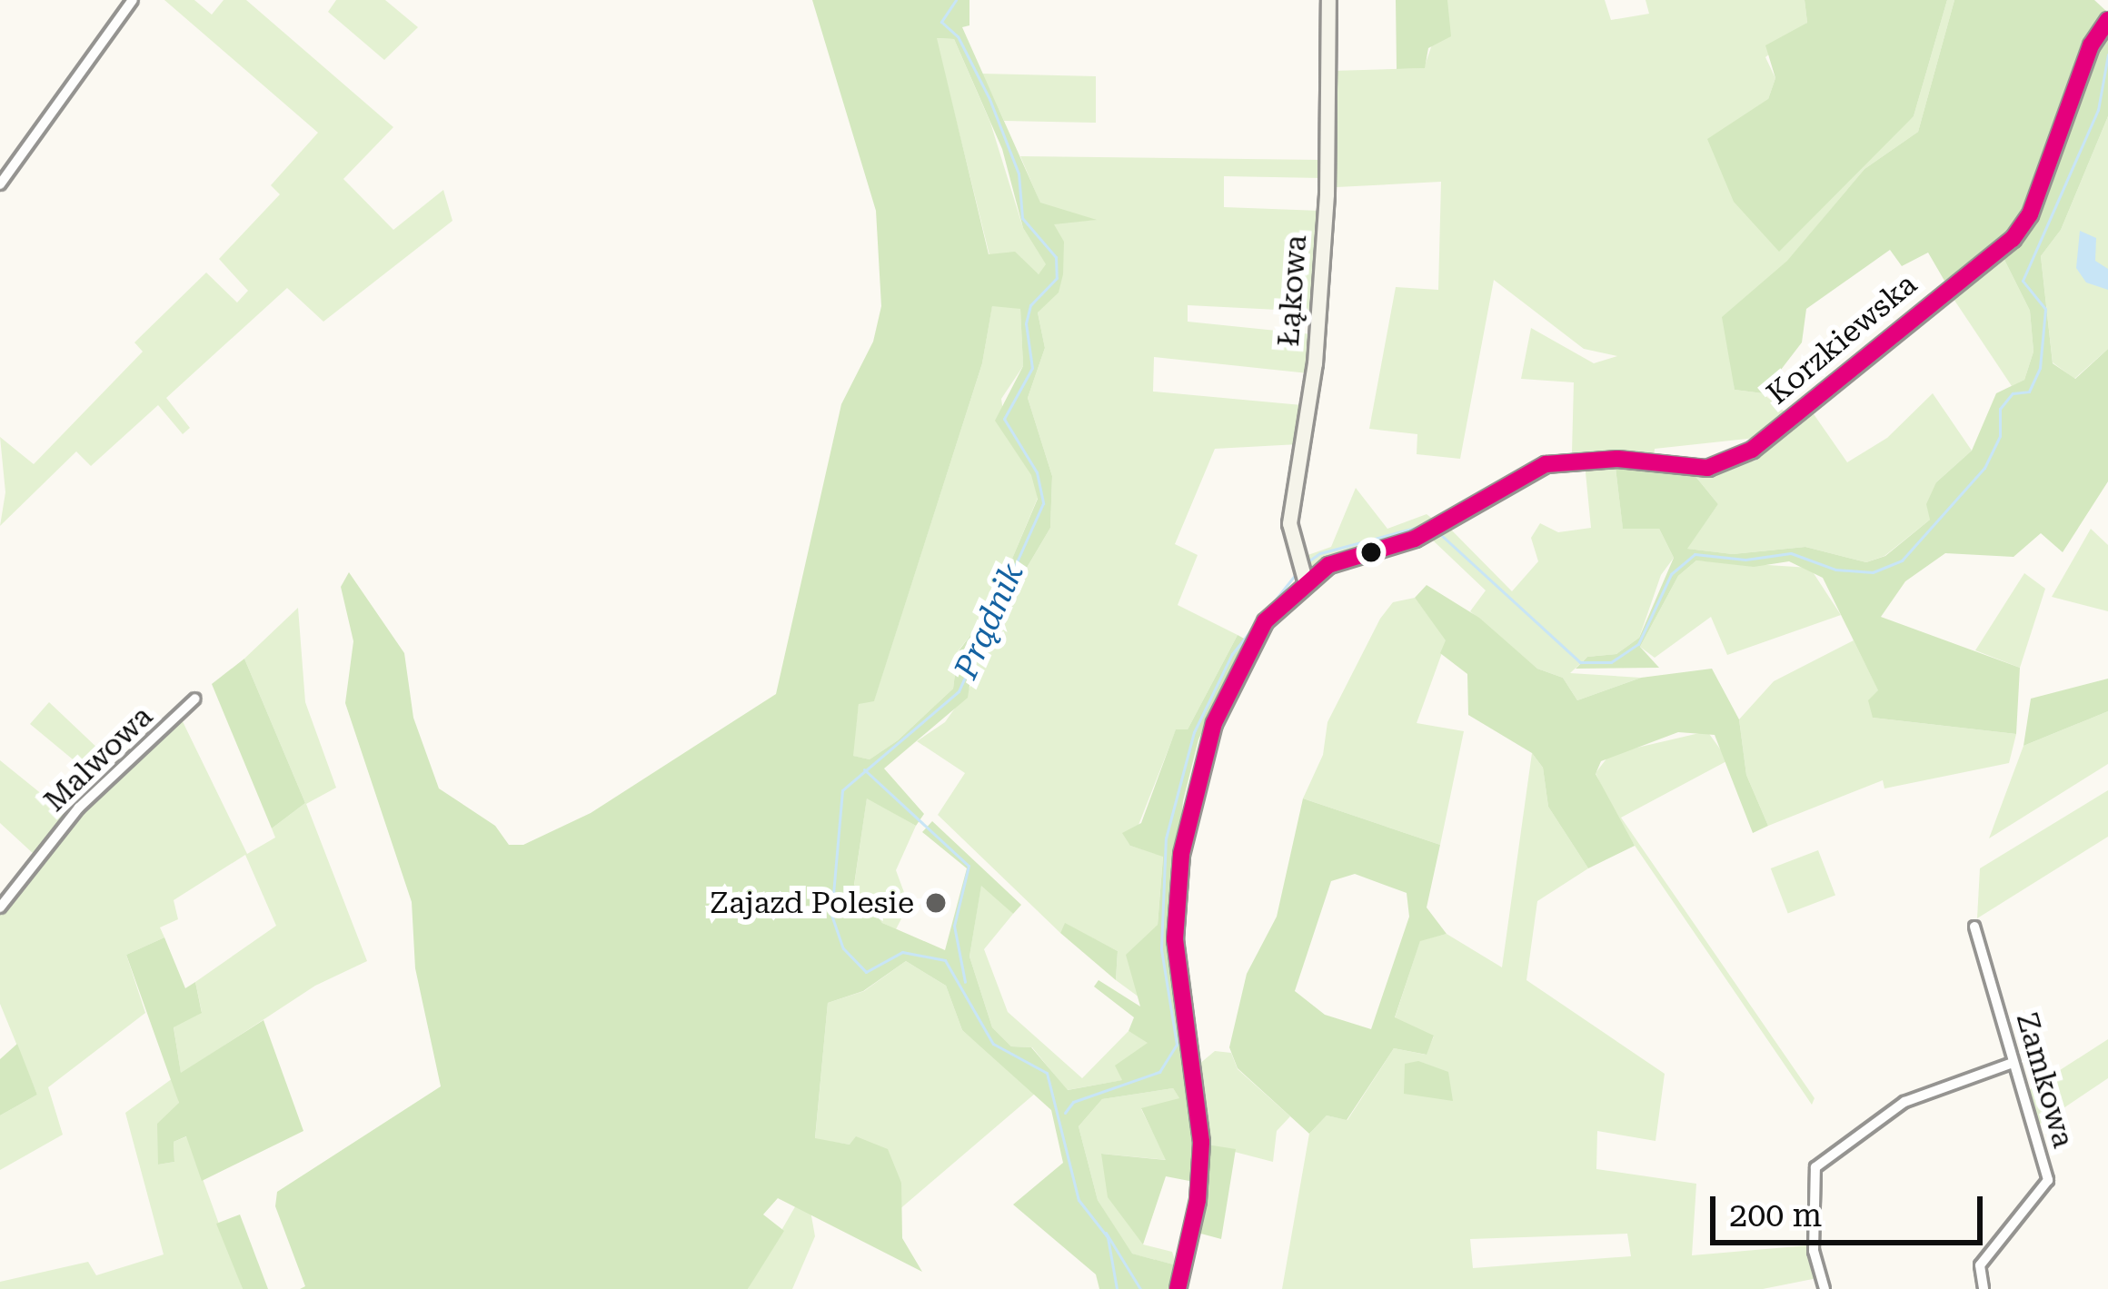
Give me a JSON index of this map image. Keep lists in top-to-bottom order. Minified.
{"streets":{"street":["Łąkowa","Korzkiewska","Malwowa","Zamkowa"]},"crossings":[["Łąkowa","Korzkiewska"]],"water":["Prądnik"],"places":["Zajazd Polesie"],"scale_bar":"200 m"}
